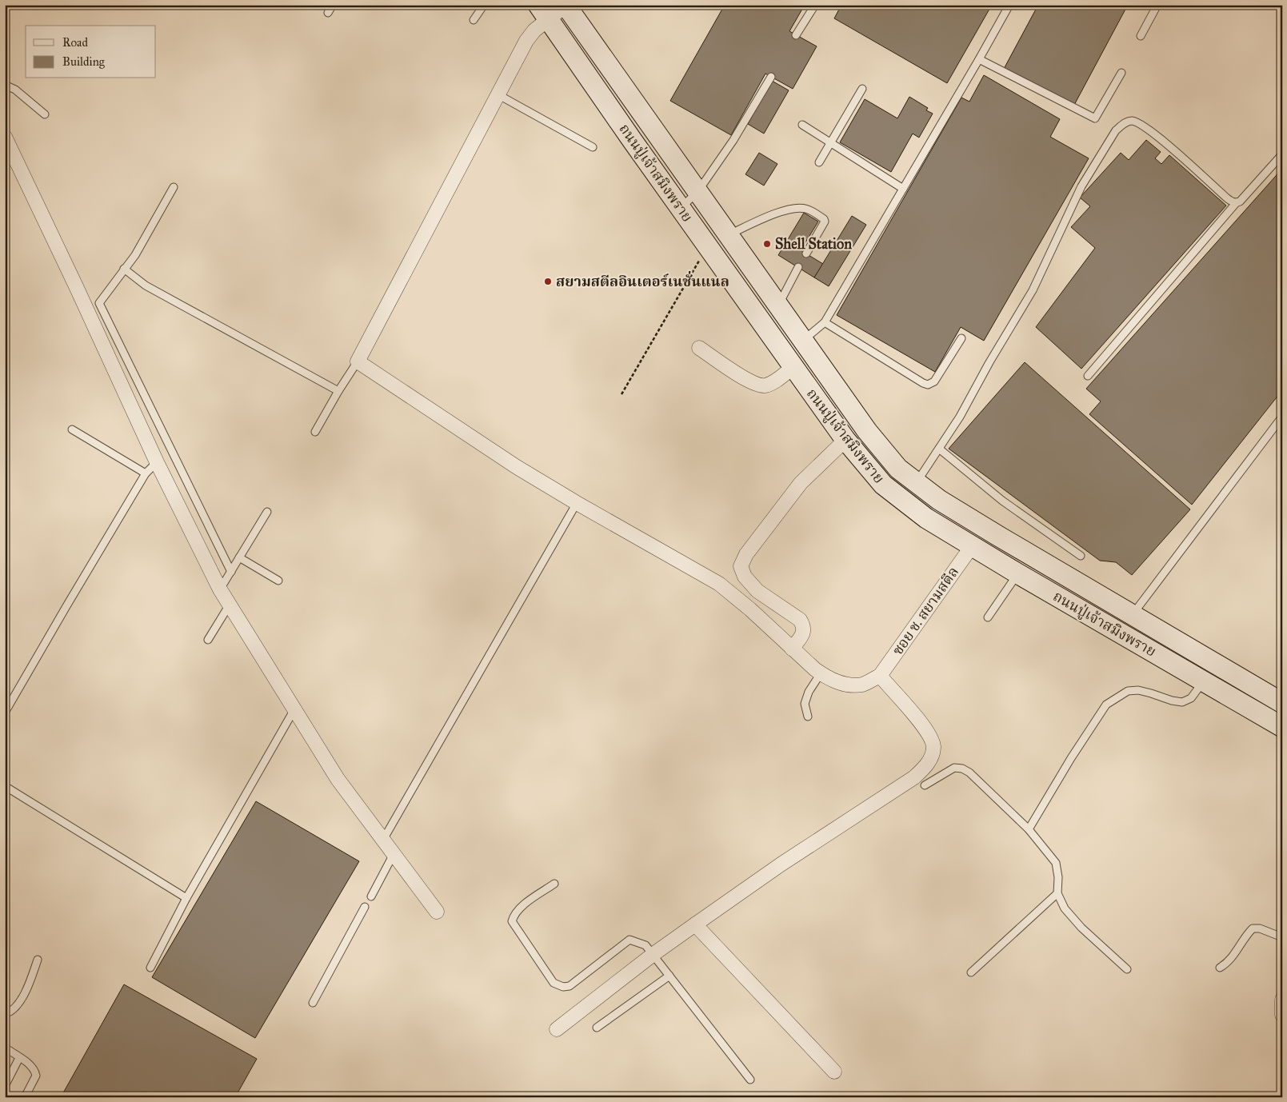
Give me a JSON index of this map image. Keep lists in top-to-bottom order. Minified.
{"streets":{"main road":["ถนนปู่เจ้าสมิงพราย"],"street":["ซอย ช. สยามสตีล"]},"crossings":[["ถนนปู่เจ้าสมิงพราย","ซอย ช. สยามสตีล"]],"places":["Shell Station","สยามสตีลอินเตอร์เนชั่นแนล"],"legend":["Road","Building"]}
